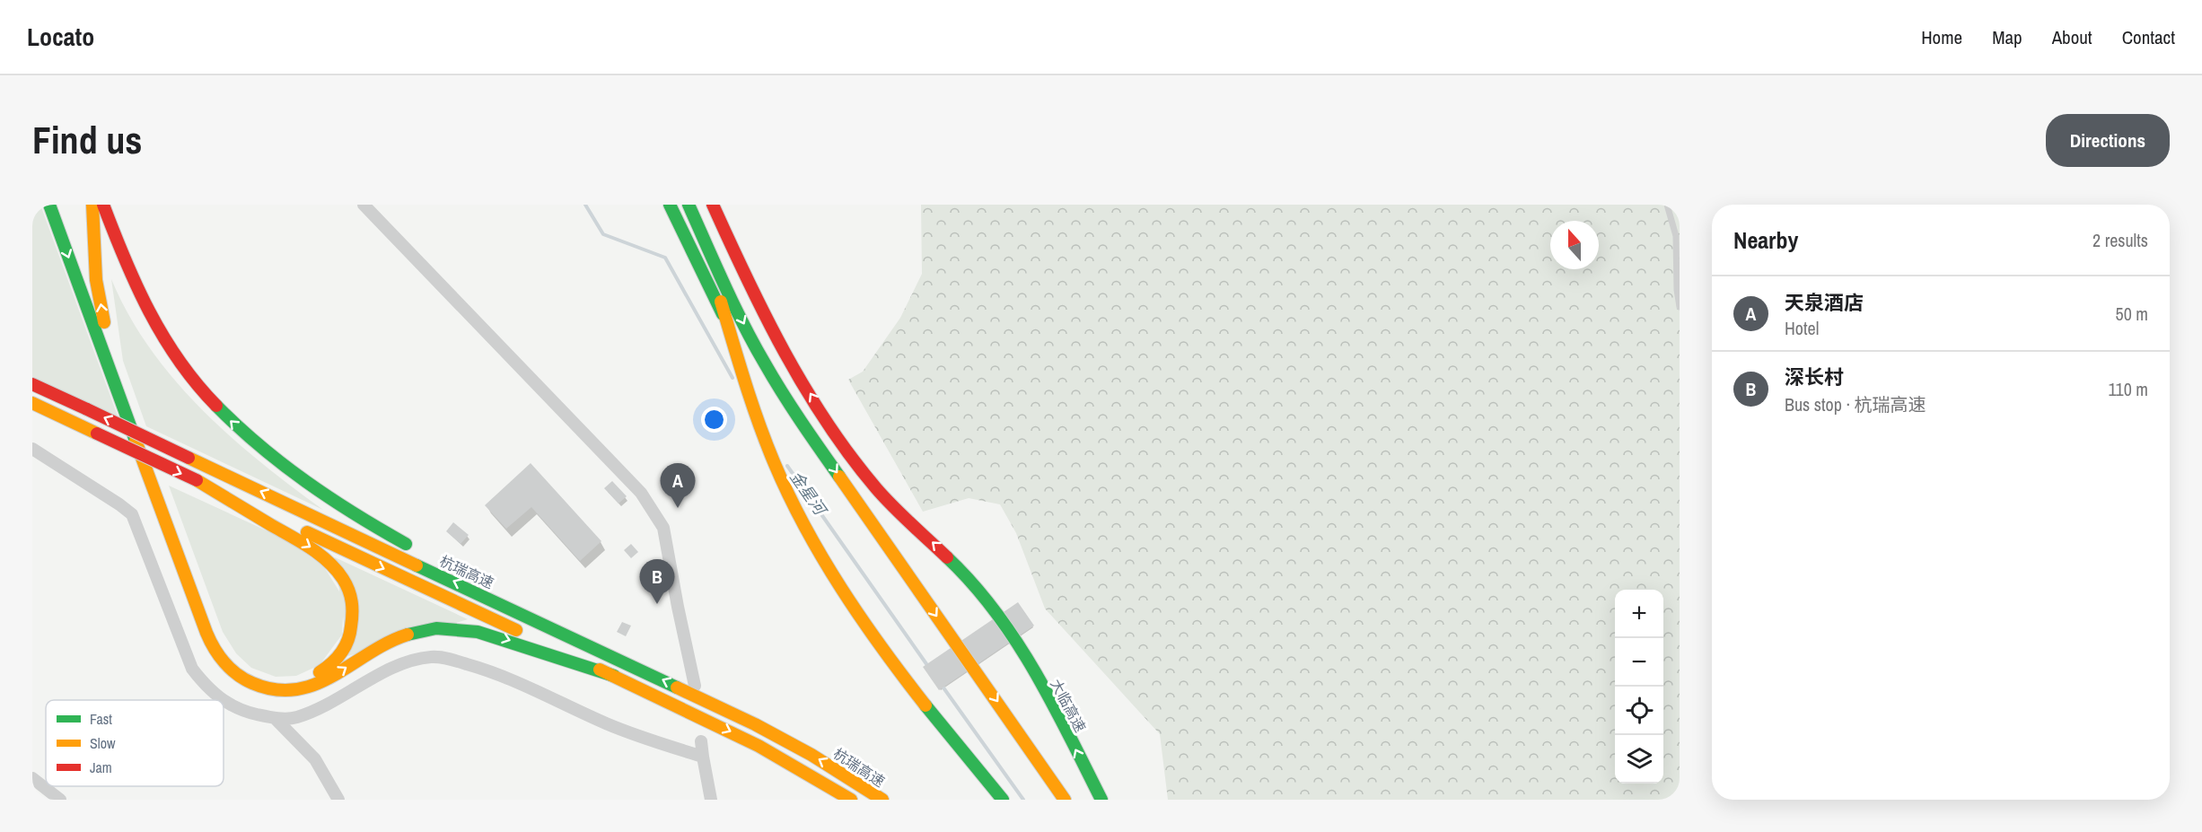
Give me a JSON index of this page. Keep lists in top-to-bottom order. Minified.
{"streets":{"main road":["杭瑞高速","大临高速"]},"water":["金星河"],"legend":["Fast","Slow","Jam"],"north":"top","page":{"header":"Locato","nav":["Home","Map","About","Contact"],"buttons":"Directions","title":"Find us","heading":["Nearby","2 results"],"list":[{"mark":"A","name":"天泉酒店","note":"Hotel","value":"50 m"},{"mark":"B","name":"深长村","note":"Bus stop · 杭瑞高速","value":"110 m"}],"pins":["A","B"],"map_buttons":["+","−"]}}
